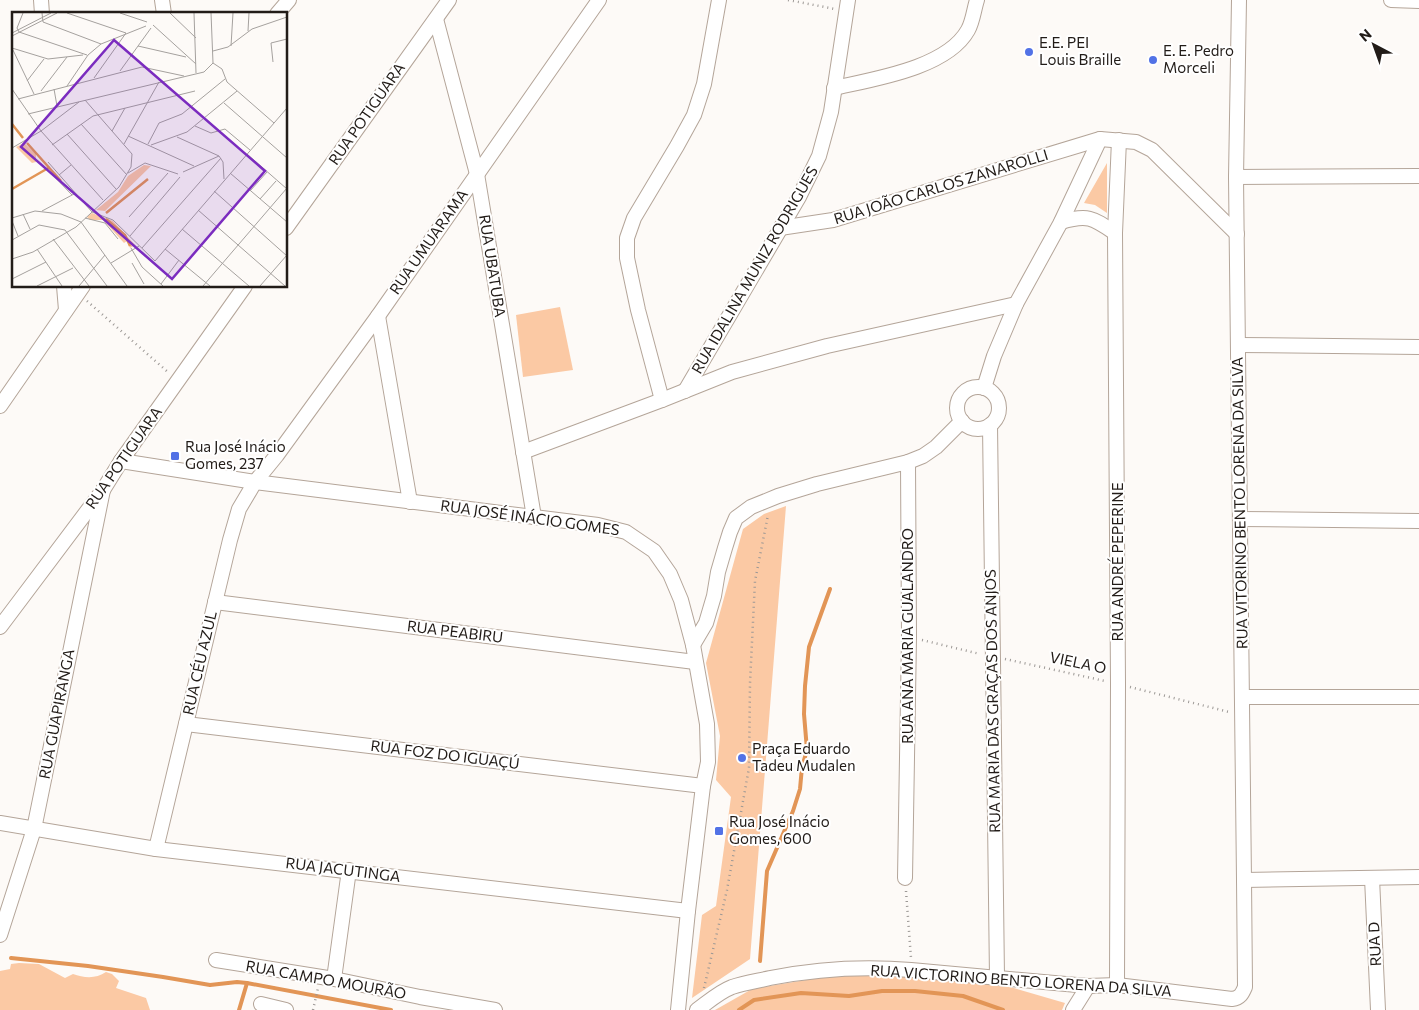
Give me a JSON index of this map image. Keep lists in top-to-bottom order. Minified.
{"streets":{"street":["RUA POTIGUARA","RUA JOÃO CARLOS ZANAROLLI","RUA UMUARAMA","RUA UBATUBA","RUA IDALINA MUNIZ RODRIGUES","RUA VITORINO BENTO LORENA DA SILVA","RUA JOSÉ INÁCIO GOMES","RUA ANDRÉ PEPERINE","RUA PEABIRU","RUA ANA MARIA GUALANDRO","RUA CÉU AZUL","RUA MARIA DAS GRAÇAS DOS ANJOS","RUA GUAPIRANGA","RUA FOZ DO IGUAÇÚ","RUA JACUTINGA","RUA D","RUA CAMPO MOURÃO","RUA VICTORINO BENTO LORENA DA SILVA"],"path":["VIELA O"]},"crossings":[["RUA POTIGUARA","RUA UBATUBA"],["RUA POTIGUARA","RUA JOSÉ INÁCIO GOMES"],["RUA POTIGUARA","RUA GUAPIRANGA"],["RUA JOÃO CARLOS ZANAROLLI","RUA IDALINA MUNIZ RODRIGUES"],["RUA JOÃO CARLOS ZANAROLLI","RUA VITORINO BENTO LORENA DA SILVA"],["RUA JOÃO CARLOS ZANAROLLI","RUA ANDRÉ PEPERINE"],["RUA UMUARAMA","RUA UBATUBA"],["RUA UMUARAMA","RUA JOSÉ INÁCIO GOMES"],["RUA UMUARAMA","RUA CÉU AZUL"],["RUA UBATUBA","RUA JOSÉ INÁCIO GOMES"],["RUA VITORINO BENTO LORENA DA SILVA","VIELA O"],["RUA VITORINO BENTO LORENA DA SILVA","RUA VICTORINO BENTO LORENA DA SILVA"],["RUA JOSÉ INÁCIO GOMES","RUA PEABIRU"],["RUA JOSÉ INÁCIO GOMES","RUA CÉU AZUL"],["RUA JOSÉ INÁCIO GOMES","RUA FOZ DO IGUAÇÚ"],["RUA JOSÉ INÁCIO GOMES","RUA JACUTINGA"],["RUA ANDRÉ PEPERINE","VIELA O"],["RUA ANDRÉ PEPERINE","RUA VICTORINO BENTO LORENA DA SILVA"],["RUA PEABIRU","RUA CÉU AZUL"],["RUA ANA MARIA GUALANDRO","VIELA O"],["RUA CÉU AZUL","RUA FOZ DO IGUAÇÚ"],["RUA CÉU AZUL","RUA JACUTINGA"],["VIELA O","RUA MARIA DAS GRAÇAS DOS ANJOS"],["RUA MARIA DAS GRAÇAS DOS ANJOS","RUA VICTORINO BENTO LORENA DA SILVA"],["RUA GUAPIRANGA","RUA JACUTINGA"]],"places":{"other":["E.E. PEI Louis Braille","E. E. Pedro Morceli","Praça Eduardo Tadeu Mudalen"],"transit":["Rua José Inácio Gomes, 237","Rua José Inácio Gomes, 600"]},"north":"top left"}
